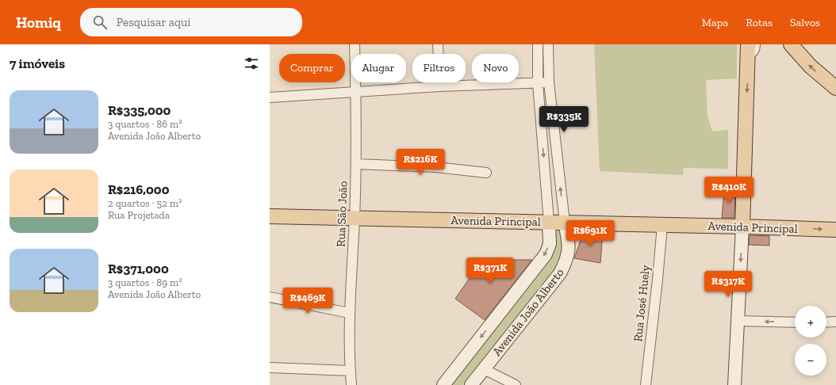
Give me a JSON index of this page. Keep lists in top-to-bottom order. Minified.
{"streets":{"main road":["Avenida Principal"],"street":["Rua São João","Rua José Huely","Avenida João Alberto"]},"crossings":[["Rua São João","Avenida Principal"],["Avenida Principal","Rua José Huely"],["Avenida Principal","Avenida João Alberto"]],"page":{"header":"Homiq","search":"Pesquisar aqui","nav":["Mapa","Rotas","Salvos"],"heading":"7 imóveis","chip":["Comprar","Alugar","Filtros","Novo"],"list":[{"name":"R$335,000","note":"3 quartos · 86 m² · Avenida João Alberto"},{"name":"R$216,000","note":"2 quartos · 52 m² · Rua Projetada"},{"name":"R$371,000","note":"3 quartos · 89 m² · Avenida João Alberto"}],"price":["R$335K","R$216K","R$410K","R$691K","R$371K","R$317K","R$469K"],"map_buttons":["+","−"]}}
